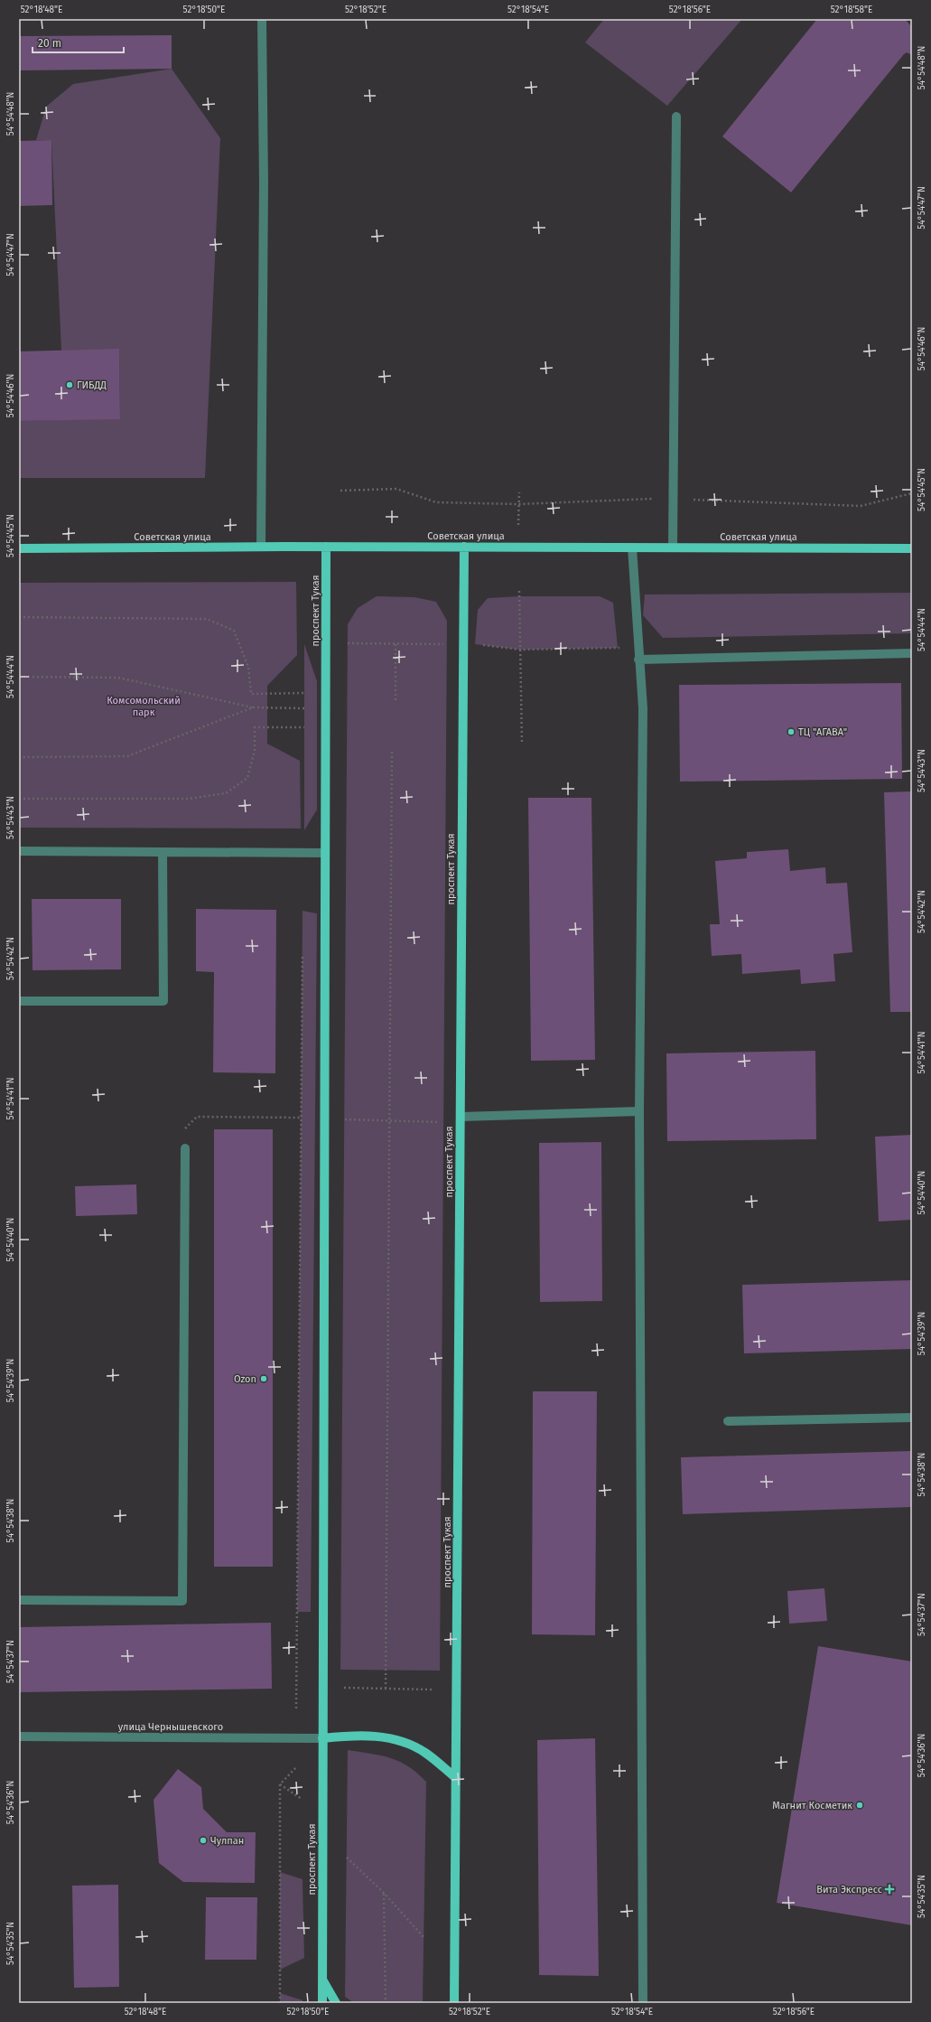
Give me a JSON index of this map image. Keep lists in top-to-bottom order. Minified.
{"streets":{"main road":["Советская улица","проспект Тукая"],"street":["улица Чернышевского"]},"crossings":[["Советская улица","проспект Тукая"],["проспект Тукая","улица Чернышевского"]],"parks":["Комсомольский парк"],"places":{"other":["ГИБДД","ТЦ \"АГАВА\"","Ozon","Магнит Косметик","Чулпан"],"health":["Вита Экспресс"]},"scale_bar":"20 m","coordinates":["52°18'48\"E","52°18'50\"E","52°18'52\"E","52°18'54\"E","52°18'56\"E","52°18'58\"E","54°54'48\"N","54°54'47\"N","54°54'46\"N","54°54'45\"N","54°54'44\"N","54°54'43\"N","54°54'42\"N","54°54'41\"N","54°54'40\"N","54°54'39\"N","54°54'38\"N","54°54'37\"N","54°54'36\"N","54°54'35\"N"]}
